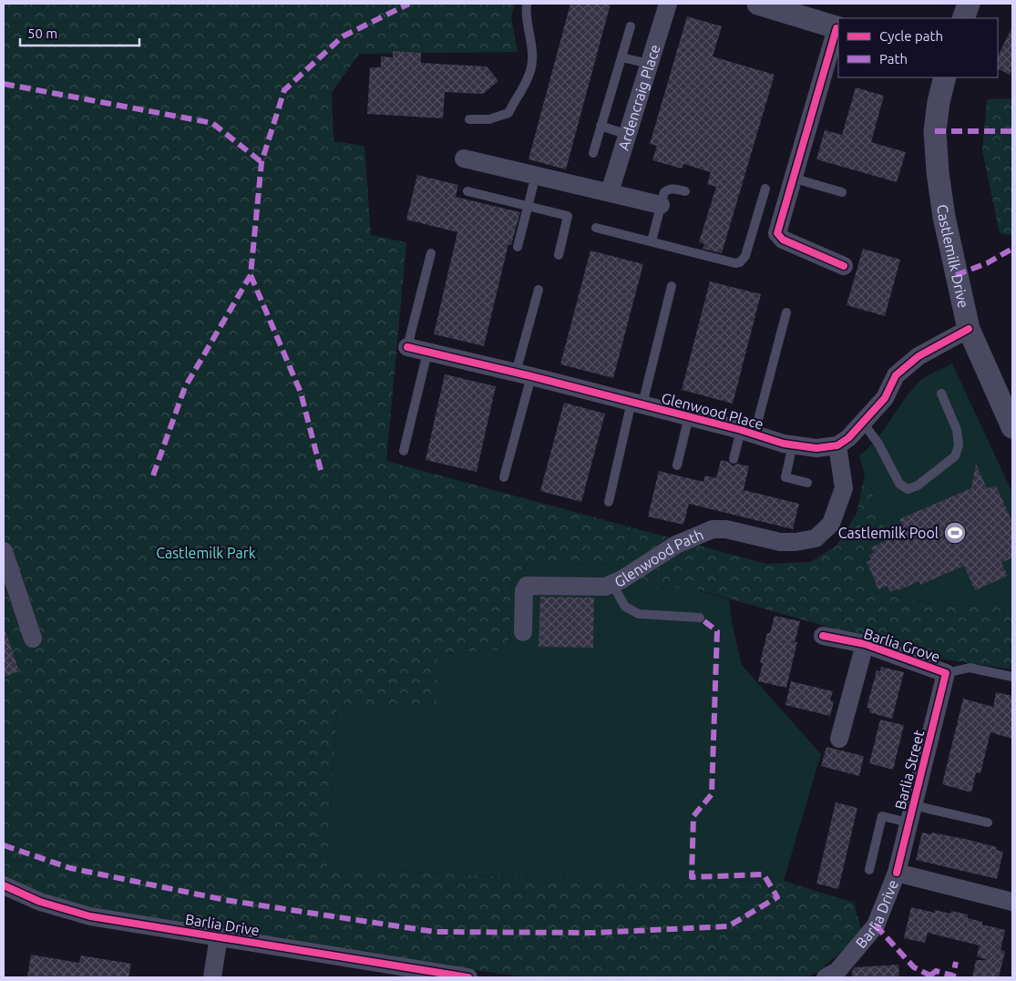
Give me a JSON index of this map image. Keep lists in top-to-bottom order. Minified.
{"streets":{"street":["Ardencraig Place","Castlemilk Drive","Glenwood Place","Glenwood Path","Barlia Grove","Barlia Street","Barlia Drive"]},"crossings":[["Glenwood Place","Glenwood Path"],["Barlia Grove","Barlia Street"],["Barlia Street","Barlia Drive"]],"parks":["Castlemilk Park"],"places":{"sports":["Castlemilk Pool"]},"legend":["Cycle path","Path"],"scale_bar":"50 m"}
